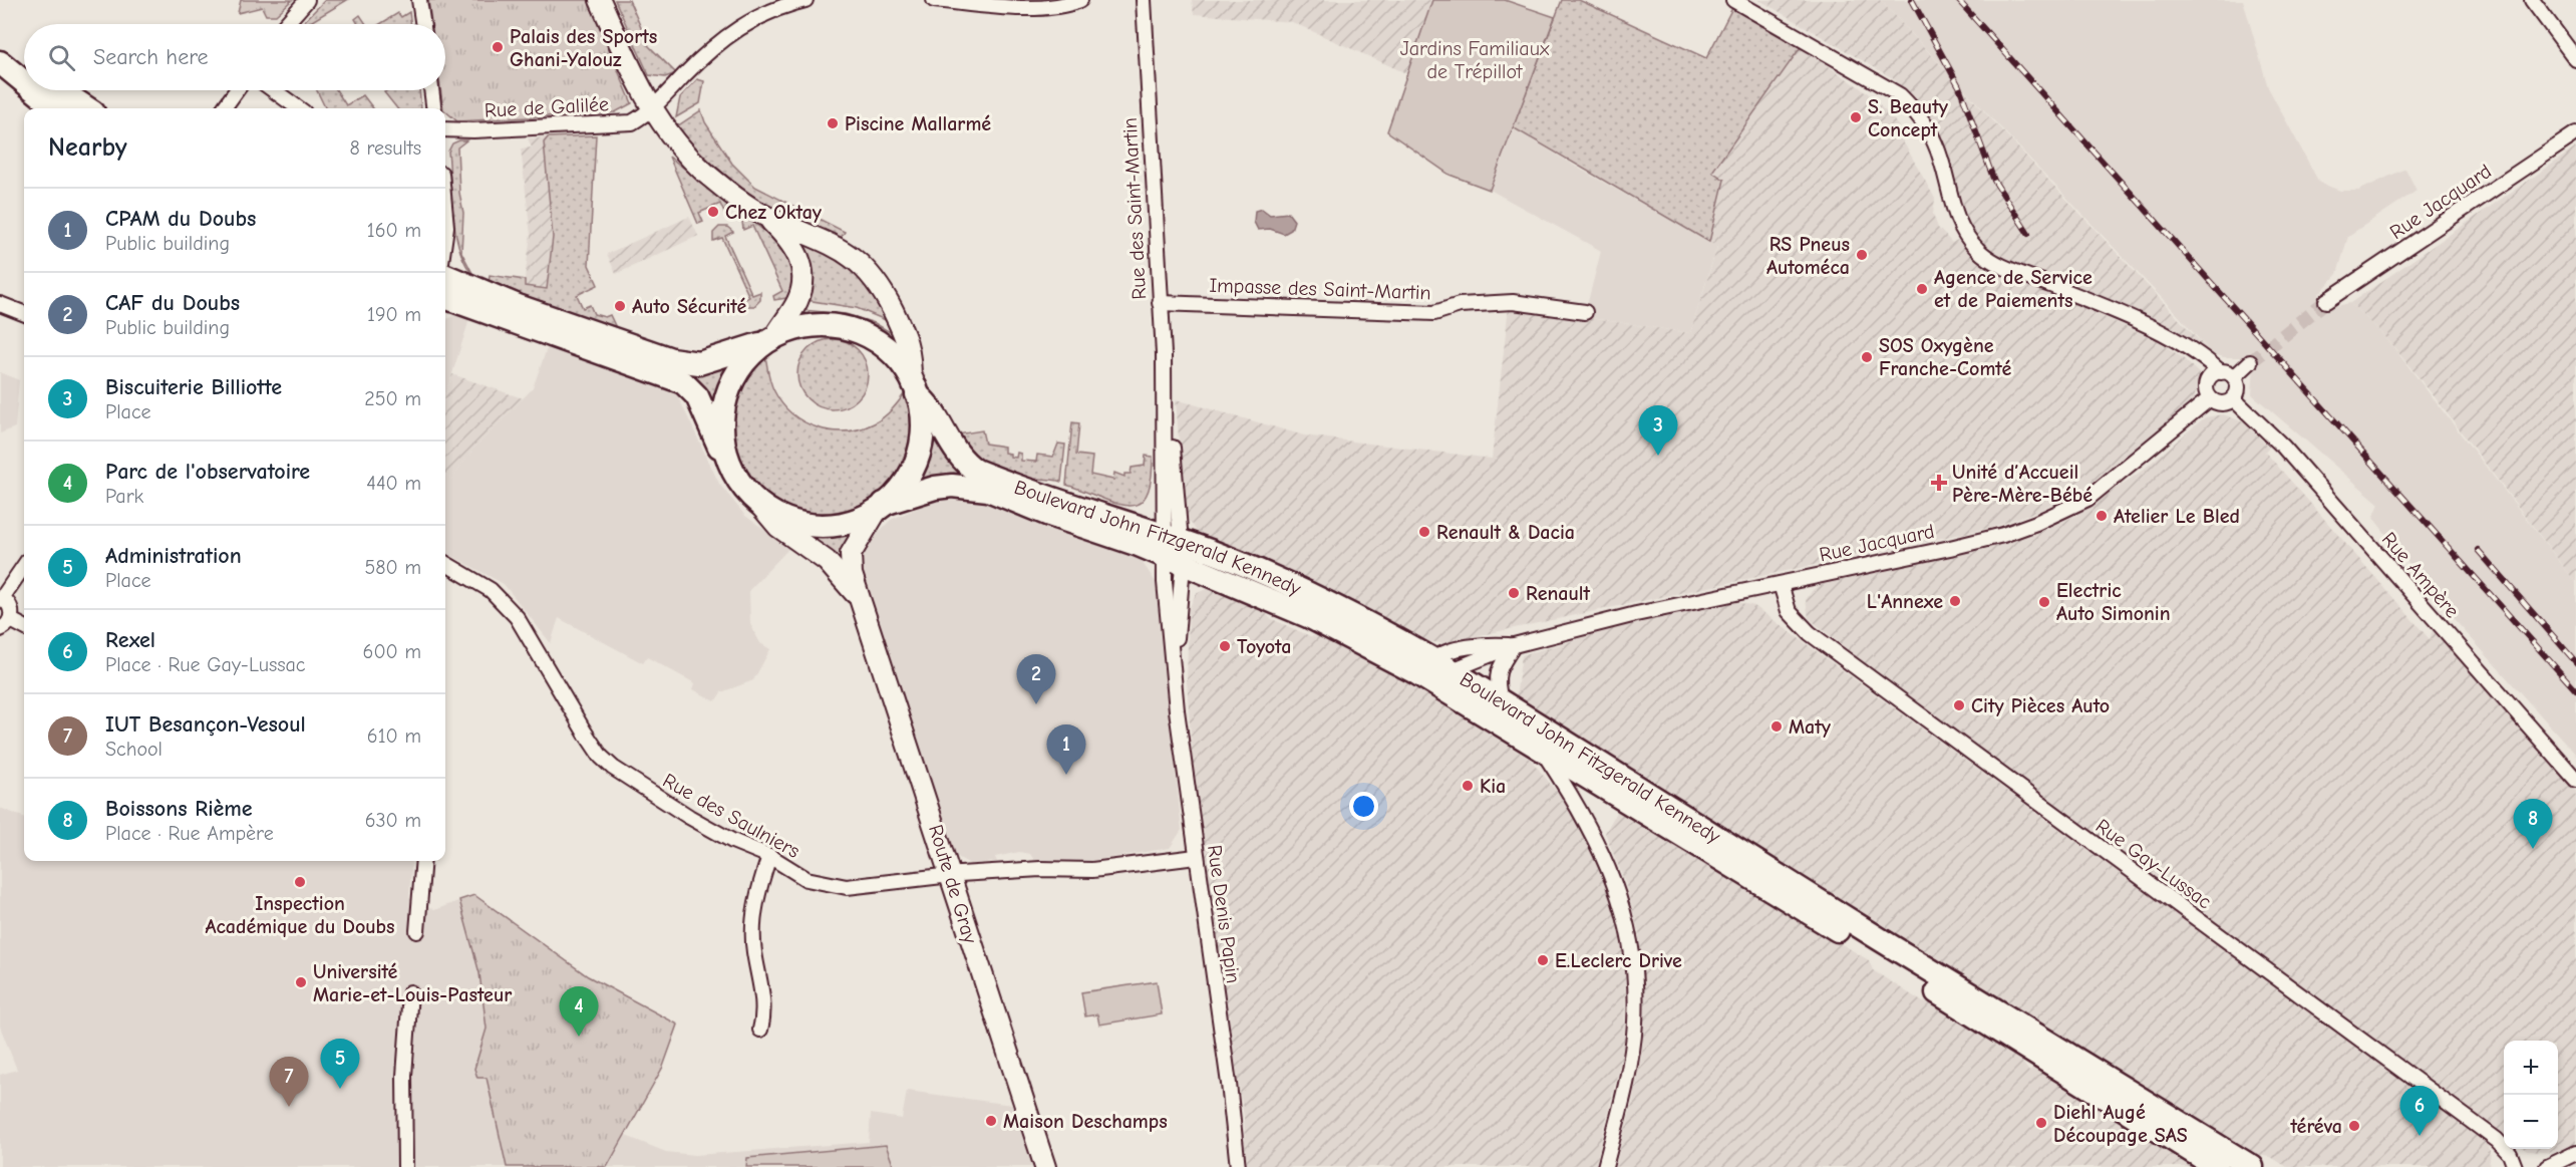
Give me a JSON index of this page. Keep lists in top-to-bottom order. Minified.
{"streets":{"main road":["Boulevard John Fitzgerald Kennedy","Route de Gray"],"street":["Rue de Galilée","Rue Jacquard","Rue des Saint-Martin","Impasse des Saint-Martin","Rue Ampère","Rue des Saulniers","Rue Gay-Lussac","Rue Denis Papin"]},"crossings":[["Rue Jacquard","Boulevard John Fitzgerald Kennedy"],["Rue Jacquard","Rue Ampère"],["Rue Jacquard","Rue Gay-Lussac"],["Rue des Saint-Martin","Impasse des Saint-Martin"],["Rue des Saint-Martin","Boulevard John Fitzgerald Kennedy"],["Rue des Saint-Martin","Rue Denis Papin"],["Boulevard John Fitzgerald Kennedy","Route de Gray"],["Boulevard John Fitzgerald Kennedy","Rue Denis Papin"],["Rue des Saulniers","Route de Gray"],["Rue des Saulniers","Rue Denis Papin"]],"parks":["Jardins Familiaux de Trépillot"],"places":{"other":["Palais des Sports Ghani-Yalouz","S. Beauty Concept","Piscine Mallarmé","Chez Oktay","RS Pneus Automéca","Agence de Service et de Paiements","Auto Sécurité","SOS Oxygène Franche-Comté","Atelier Le Bled","Renault & Dacia","Renault","L'Annexe","Electric Auto Simonin","Toyota","City Pièces Auto","Maty","Kia","Inspection Académique du Doubs","E.Leclerc Drive","Université Marie-et-Louis-Pasteur","Maison Deschamps","Diehl Augé Découpage SAS","téréva"],"health":["Unité d’Accueil Père-Mère-Bébé"]},"page":{"search":"Search here","heading":["Nearby","8 results"],"list":[{"mark":"1","name":"CPAM du Doubs","note":"Public building","value":"160 m"},{"mark":"2","name":"CAF du Doubs","note":"Public building","value":"190 m"},{"mark":"3","name":"Biscuiterie Billiotte","note":"Place","value":"250 m"},{"mark":"4","name":"Parc de l'observatoire","note":"Park","value":"440 m"},{"mark":"5","name":"Administration","note":"Place","value":"580 m"},{"mark":"6","name":"Rexel","note":"Place · Rue Gay-Lussac","value":"600 m"},{"mark":"7","name":"IUT Besançon-Vesoul","note":"School","value":"610 m"},{"mark":"8","name":"Boissons Rième","note":"Place · Rue Ampère","value":"630 m"}],"pins":["3","2","1","8","4","5","7","6"],"map_buttons":["+","−"]}}
